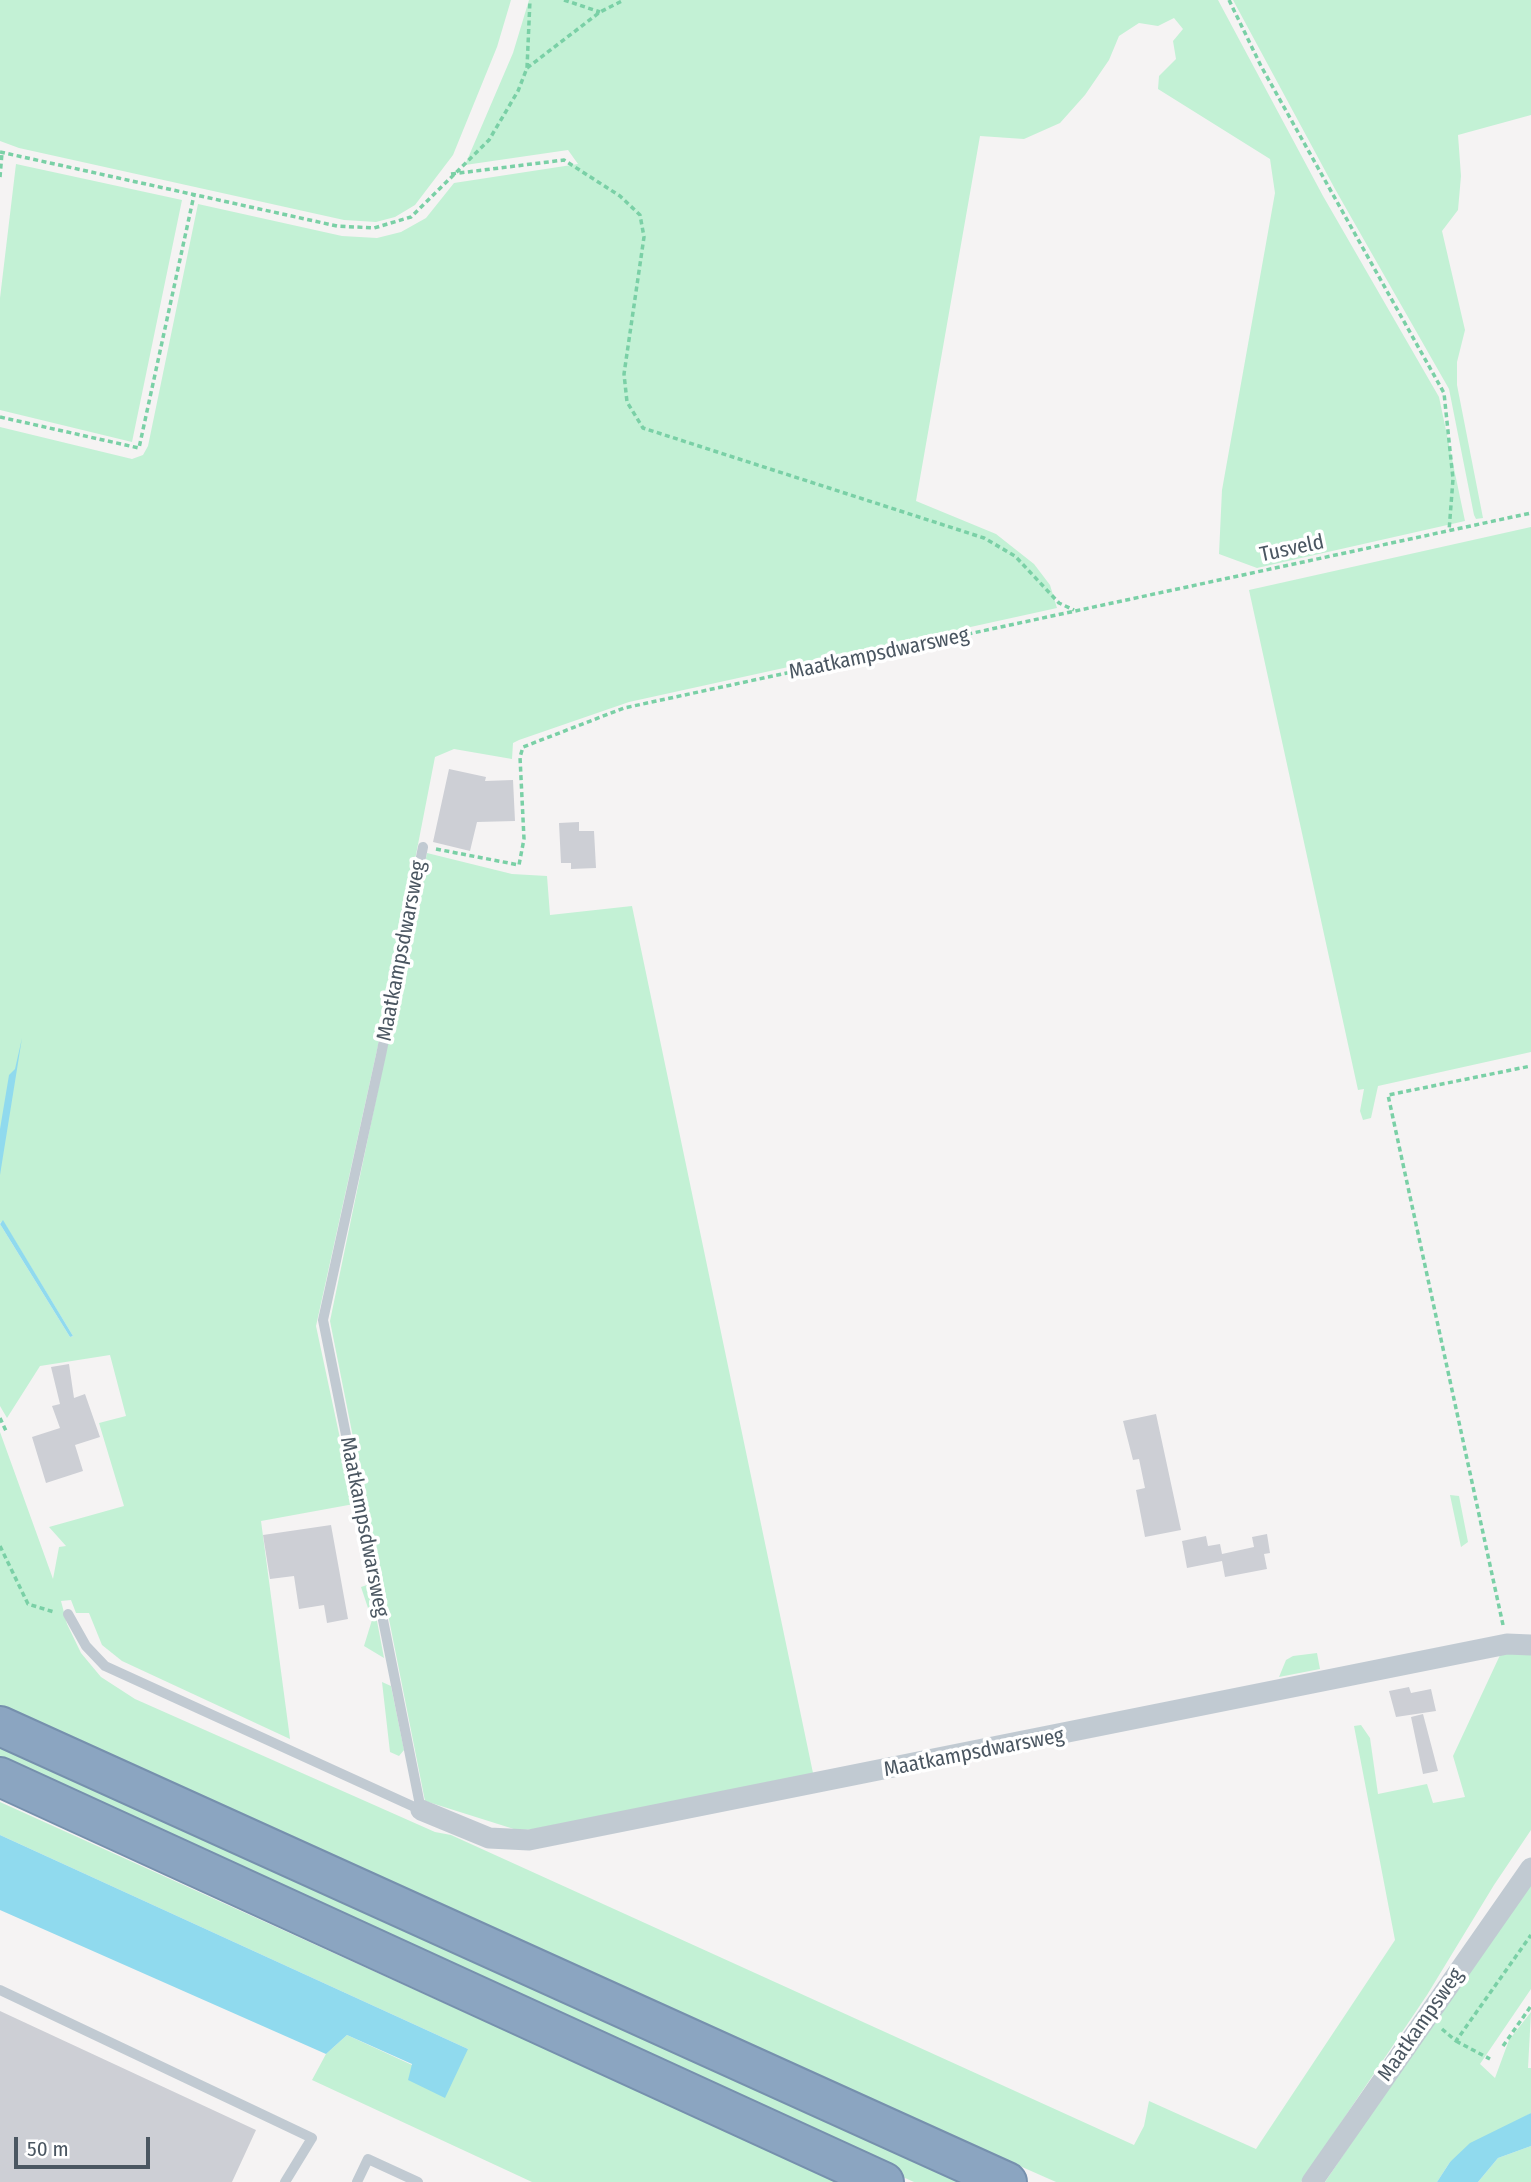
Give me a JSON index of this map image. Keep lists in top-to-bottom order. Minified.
{"streets":{"street":["Maatkampsdwarsweg","Maatkampsweg"],"path":["Tusveld"]},"crossings":[["Tusveld","Maatkampsdwarsweg"]],"scale_bar":"50 m"}
